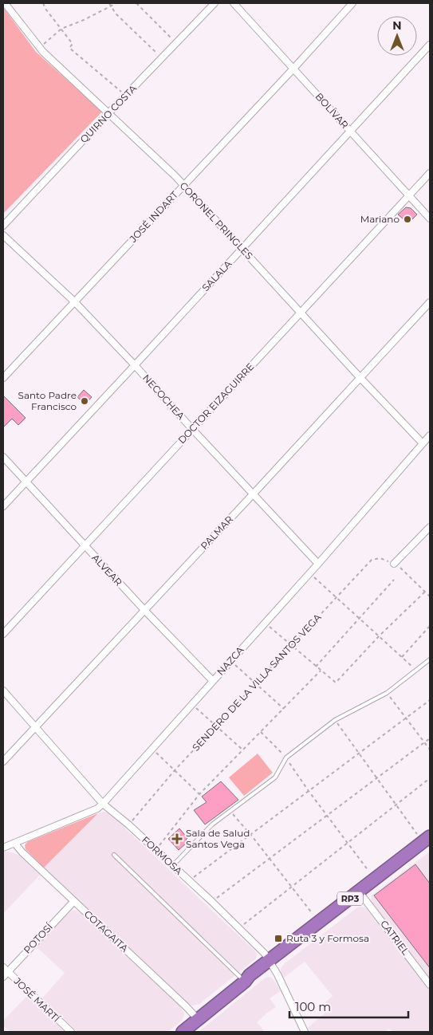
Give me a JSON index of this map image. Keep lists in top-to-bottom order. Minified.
{"streets":{"highway":["RP3"],"street":["BOLÍVAR","QUIRNO COSTA","JOSÉ INDART","CORONEL PRINGLES","SALALA","NECOCHEA","DOCTOR EIZAGUIRRE","PALMAR","ALVEAR","NAZCA","FORMOSA","COTAGAITA","CATRIEL","POTOSÍ","JOSÉ MARTÍ"],"path":["SENDERO DE LA VILLA SANTOS VEGA"]},"crossings":[["BOLÍVAR","JOSÉ INDART"],["BOLÍVAR","SALALA"],["BOLÍVAR","DOCTOR EIZAGUIRRE"],["QUIRNO COSTA","CORONEL PRINGLES"],["JOSÉ INDART","CORONEL PRINGLES"],["JOSÉ INDART","NECOCHEA"],["CORONEL PRINGLES","SALALA"],["CORONEL PRINGLES","DOCTOR EIZAGUIRRE"],["CORONEL PRINGLES","PALMAR"],["CORONEL PRINGLES","NAZCA"],["SALALA","NECOCHEA"],["SALALA","ALVEAR"],["NECOCHEA","DOCTOR EIZAGUIRRE"],["NECOCHEA","PALMAR"],["NECOCHEA","NAZCA"],["DOCTOR EIZAGUIRRE","ALVEAR"],["PALMAR","ALVEAR"],["PALMAR","FORMOSA"],["ALVEAR","NAZCA"],["NAZCA","FORMOSA"],["NAZCA","COTAGAITA"],["SENDERO DE LA VILLA SANTOS VEGA","FORMOSA"],["FORMOSA","RP3"],["RP3","COTAGAITA"],["RP3","CATRIEL"],["COTAGAITA","POTOSÍ"],["POTOSÍ","JOSÉ MARTÍ"]],"places":{"other":["Mariano","Santo Padre Francisco"],"health":["Sala de Salud Santos Vega"],"transit":["Ruta 3 y Formosa"]},"scale_bar":"100 m","north":"top"}
